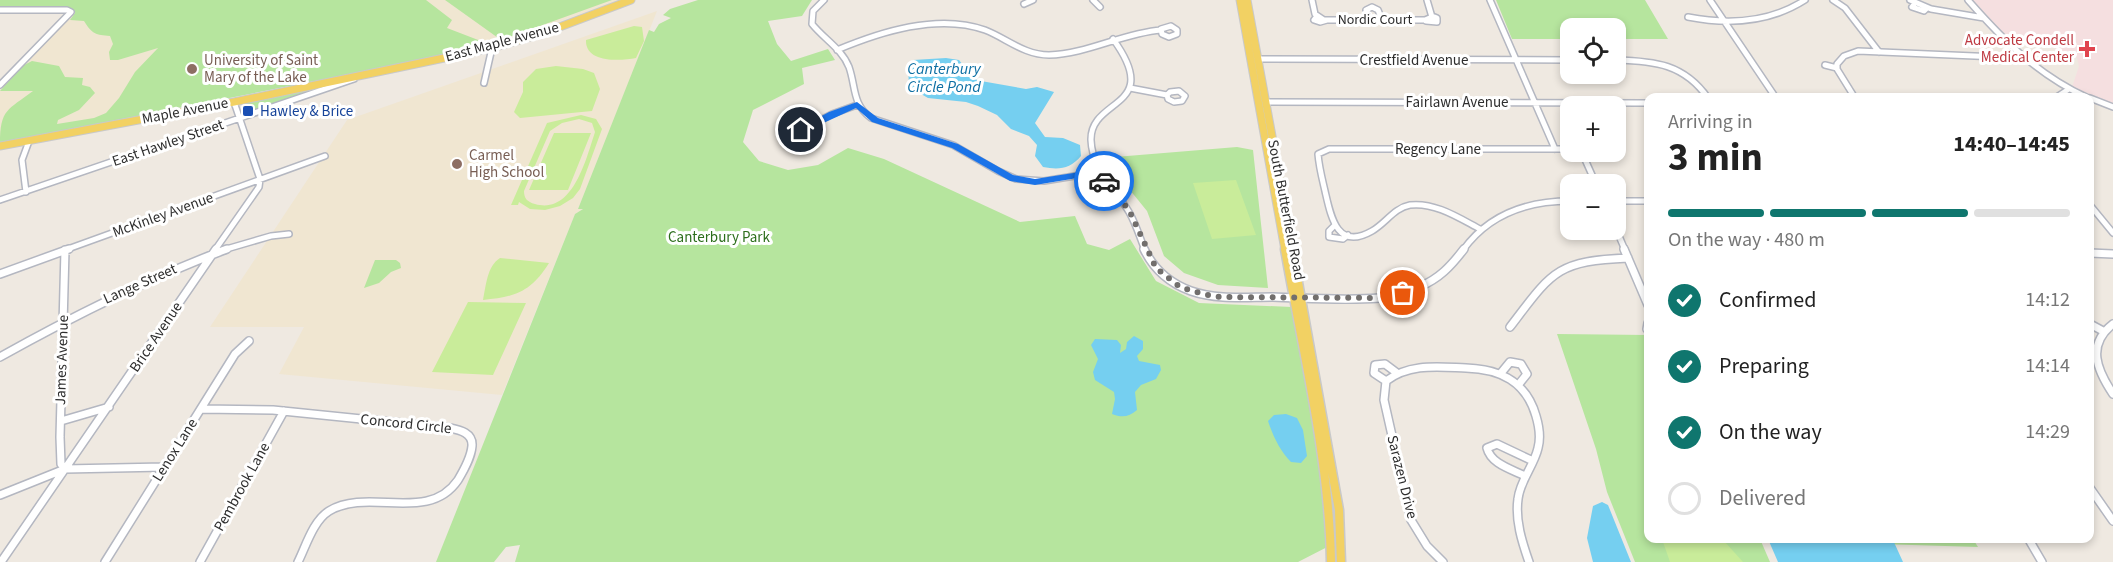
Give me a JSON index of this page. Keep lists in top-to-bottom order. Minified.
{"streets":{"main road":["East Maple Avenue","Maple Avenue","South Butterfield Road"],"street":["Nordic Court","Crestfield Avenue","Fairlawn Avenue","East Hawley Street","Regency Lane","McKinley Avenue","Lange Street","Brice Avenue","James Avenue","Concord Circle","Lenox Lane","Sarazen Drive","Pembrook Lane"]},"crossings":[["East Maple Avenue","Maple Avenue"],["East Maple Avenue","East Hawley Street"],["Crestfield Avenue","South Butterfield Road"],["Fairlawn Avenue","South Butterfield Road"],["Maple Avenue","East Hawley Street"],["McKinley Avenue","Brice Avenue"],["McKinley Avenue","James Avenue"],["Lange Street","Brice Avenue"],["Lange Street","James Avenue"],["Brice Avenue","James Avenue"],["Concord Circle","Lenox Lane"],["Concord Circle","Pembrook Lane"]],"water":["Canterbury Circle Pond"],"parks":["Canterbury Park"],"places":{"health":["Advocate Condell Medical Center"],"other":["University of Saint Mary of the Lake","Carmel High School"],"transit":["Hawley & Brice"]},"page":{"map_buttons":["+","−"],"heading":["3 min","Arriving in","14:40–14:45"],"bar":"On the way · 480 m","list":[["Confirmed","14:12"],["Preparing","14:14"],["On the way","14:29"],"Delivered"]}}
